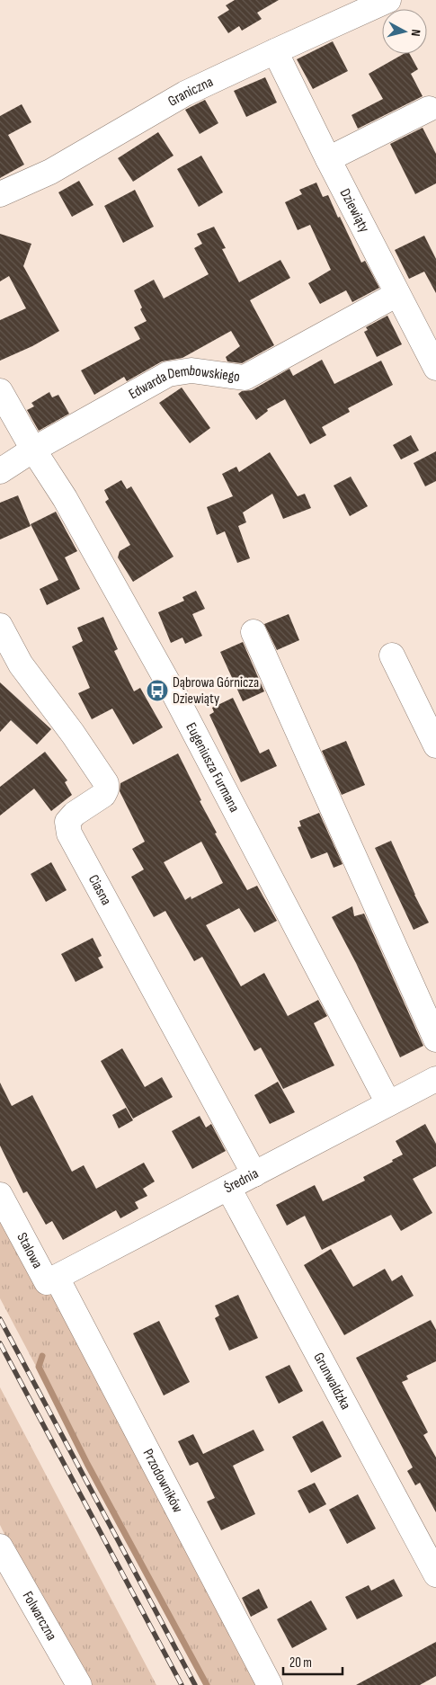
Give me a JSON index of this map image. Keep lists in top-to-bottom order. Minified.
{"streets":{"street":["Graniczna","Dziewiąty","Edwarda Dembowskiego","Eugeniusza Furmana","Ciasna","Średnia","Stalowa","Grunwaldzka","Przodowników","Folwarczna"]},"crossings":[["Graniczna","Dziewiąty"],["Dziewiąty","Edwarda Dembowskiego"],["Edwarda Dembowskiego","Eugeniusza Furmana"],["Eugeniusza Furmana","Średnia"],["Ciasna","Średnia"],["Średnia","Stalowa"],["Średnia","Grunwaldzka"],["Średnia","Przodowników"],["Stalowa","Przodowników"]],"places":{"bus stop":["Dąbrowa Górnicza Dziewiąty"]},"scale_bar":"20 m","north":"right"}
